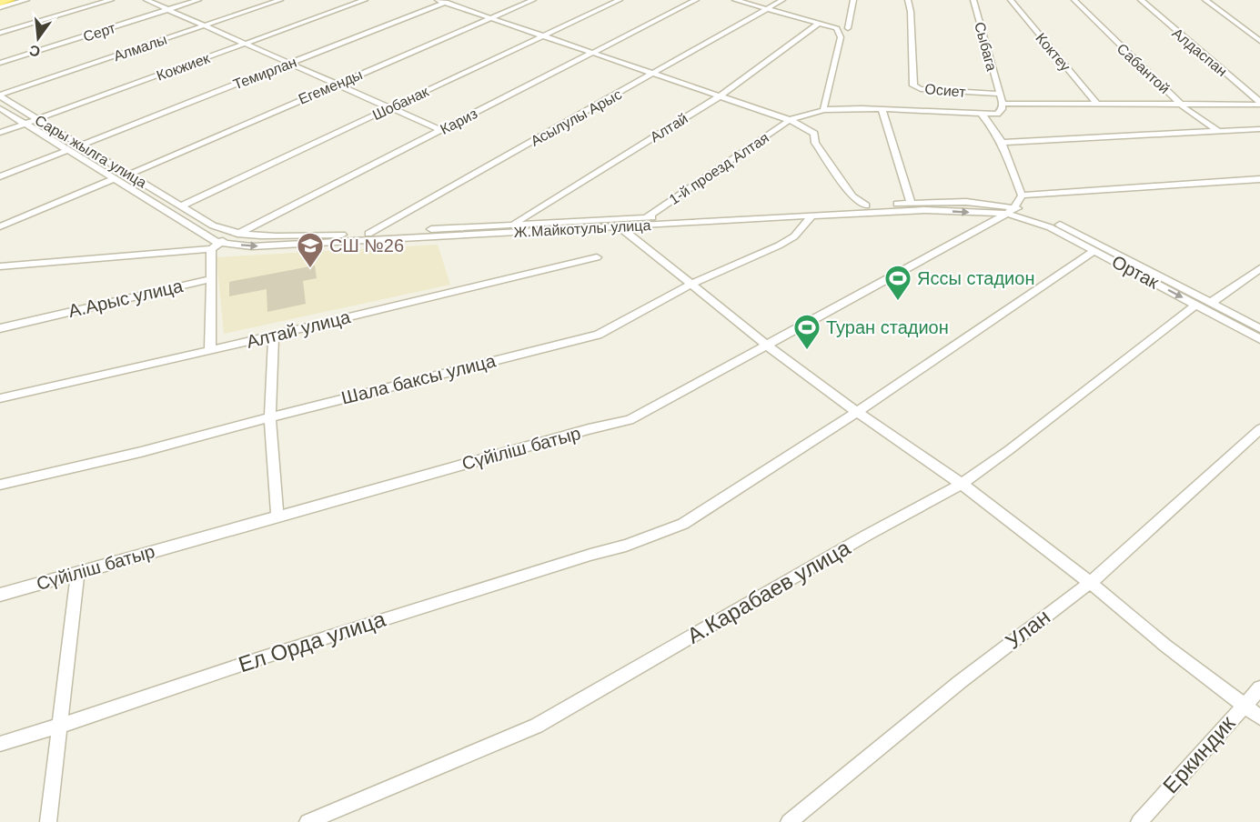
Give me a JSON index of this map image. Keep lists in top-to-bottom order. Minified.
{"streets":{"street":["Серт","Сыбага","Алмалы","Коктеу","Алдаспан","Кокжиек","Сабантой","Темирлан","Егеменды","Осиет","Шобанак","Асылулы Арыс","Кариз","Алтай","Сары жылга улица","1-й проезд Алтая","Ж.Майкотулы улица","Ортак","А.Арыс улица","Алтай улица","Шала баксы улица","Сүйіліш батыр","А.Карабаев улица","Улан","Ел Орда улица","Еркиндик"]},"crossings":[["Сыбага","Осиет"],["Алмалы","Сары жылга улица"],["Кокжиек","Сары жылга улица"],["Темирлан","Сары жылга улица"],["Егеменды","Сары жылга улица"],["Шобанак","Сары жылга улица"],["Шобанак","Ж.Майкотулы улица"],["Асылулы Арыс","Ж.Майкотулы улица"],["Кариз","Ж.Майкотулы улица"],["Алтай","Ж.Майкотулы улица"],["Сары жылга улица","Ж.Майкотулы улица"],["1-й проезд Алтая","Ж.Майкотулы улица"],["Ж.Майкотулы улица","Ортак"],["Ж.Майкотулы улица","Шала баксы улица"],["Ж.Майкотулы улица","Сүйіліш батыр"],["Ортак","Сүйіліш батыр"],["Ортак","А.Карабаев улица"],["Ортак","Ел Орда улица"]],"places":{"school or university":["СШ №26"],"sports":["Яссы стадион","Туран стадион"]},"north":"bottom"}
